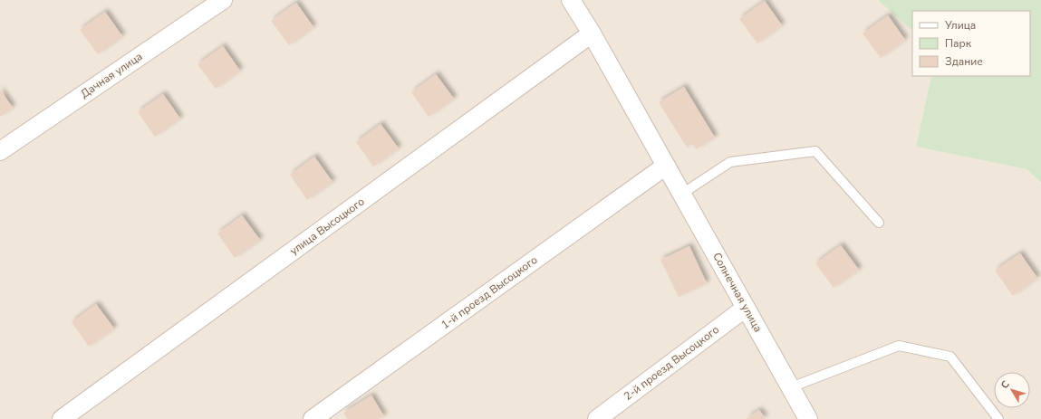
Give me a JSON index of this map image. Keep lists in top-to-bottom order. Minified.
{"streets":{"street":["Дачная улица","улица Высоцкого","1-й проезд Высоцкого","Солнечная улица","2-й проезд Высоцкого"]},"crossings":[["улица Высоцкого","Солнечная улица"],["1-й проезд Высоцкого","Солнечная улица"],["Солнечная улица","2-й проезд Высоцкого"]],"legend":["Улица","Парк","Здание"],"north":"top left"}
